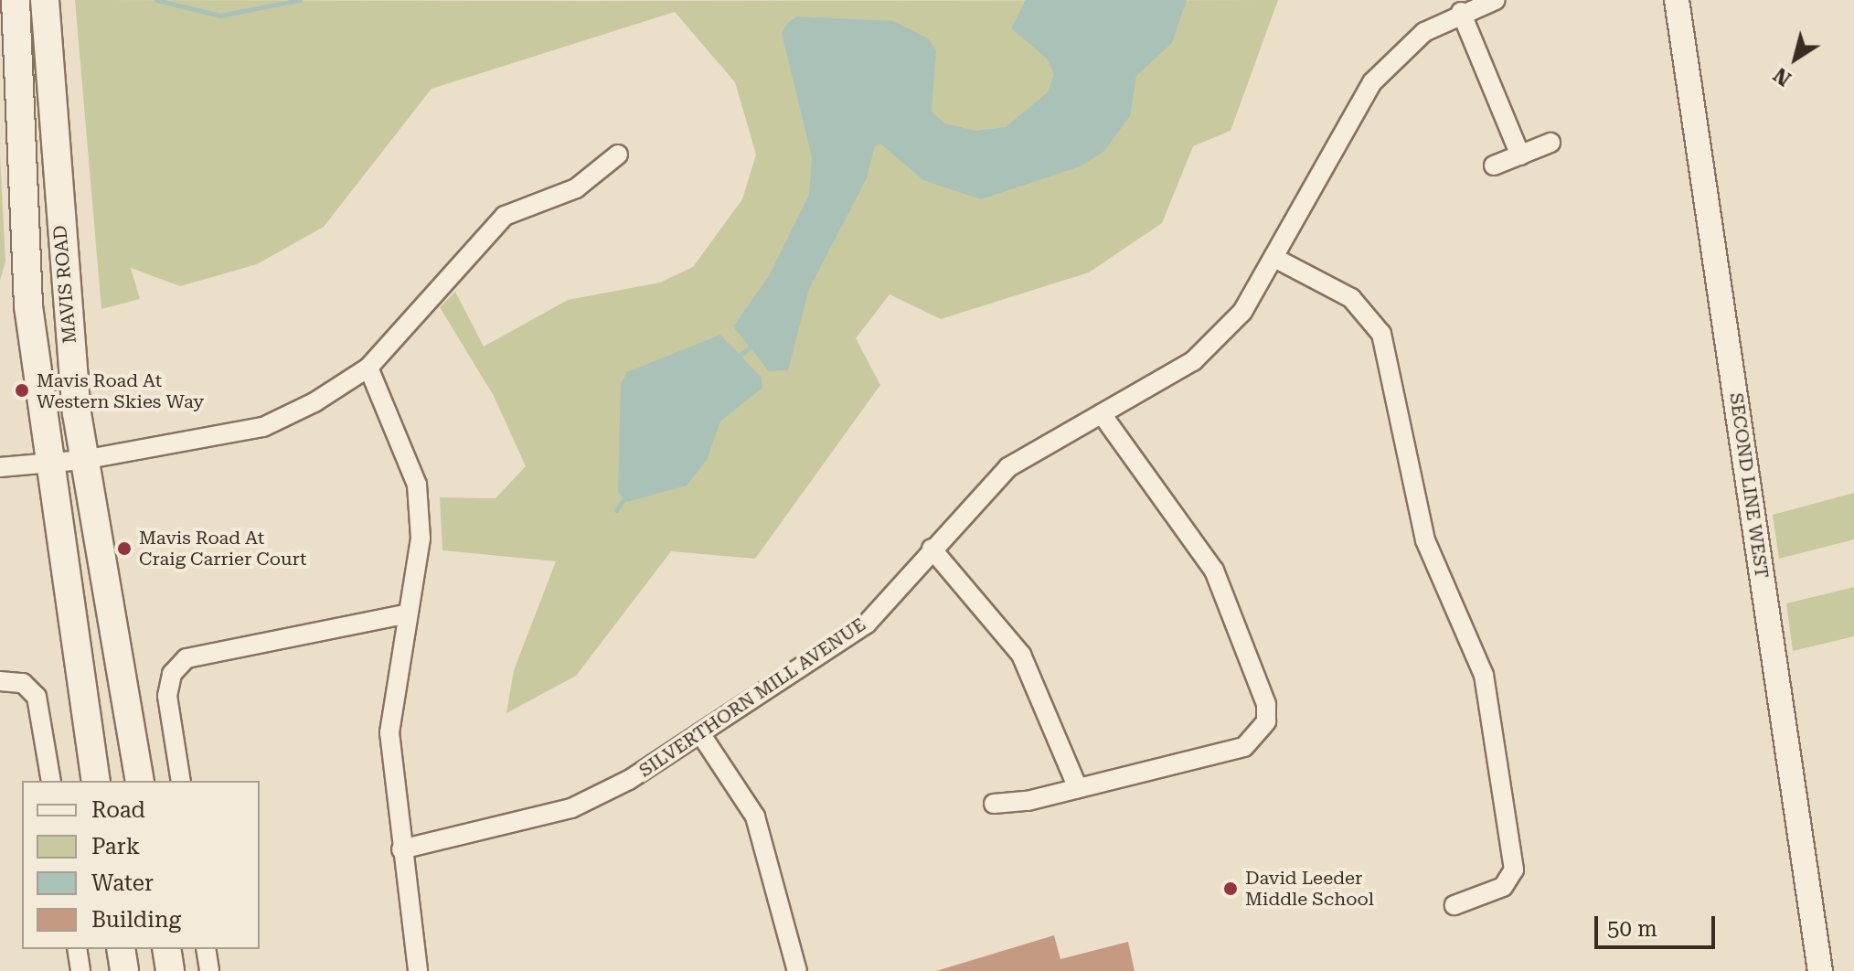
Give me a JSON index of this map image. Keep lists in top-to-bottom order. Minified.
{"streets":{"main road":["MAVIS ROAD"],"street":["SECOND LINE WEST","SILVERTHORN MILL AVENUE"]},"places":["Mavis Road At Western Skies Way","Mavis Road At Craig Carrier Court","David Leeder Middle School"],"legend":["Road","Park","Water","Building"],"scale_bar":"50 m","north":"bottom left"}
